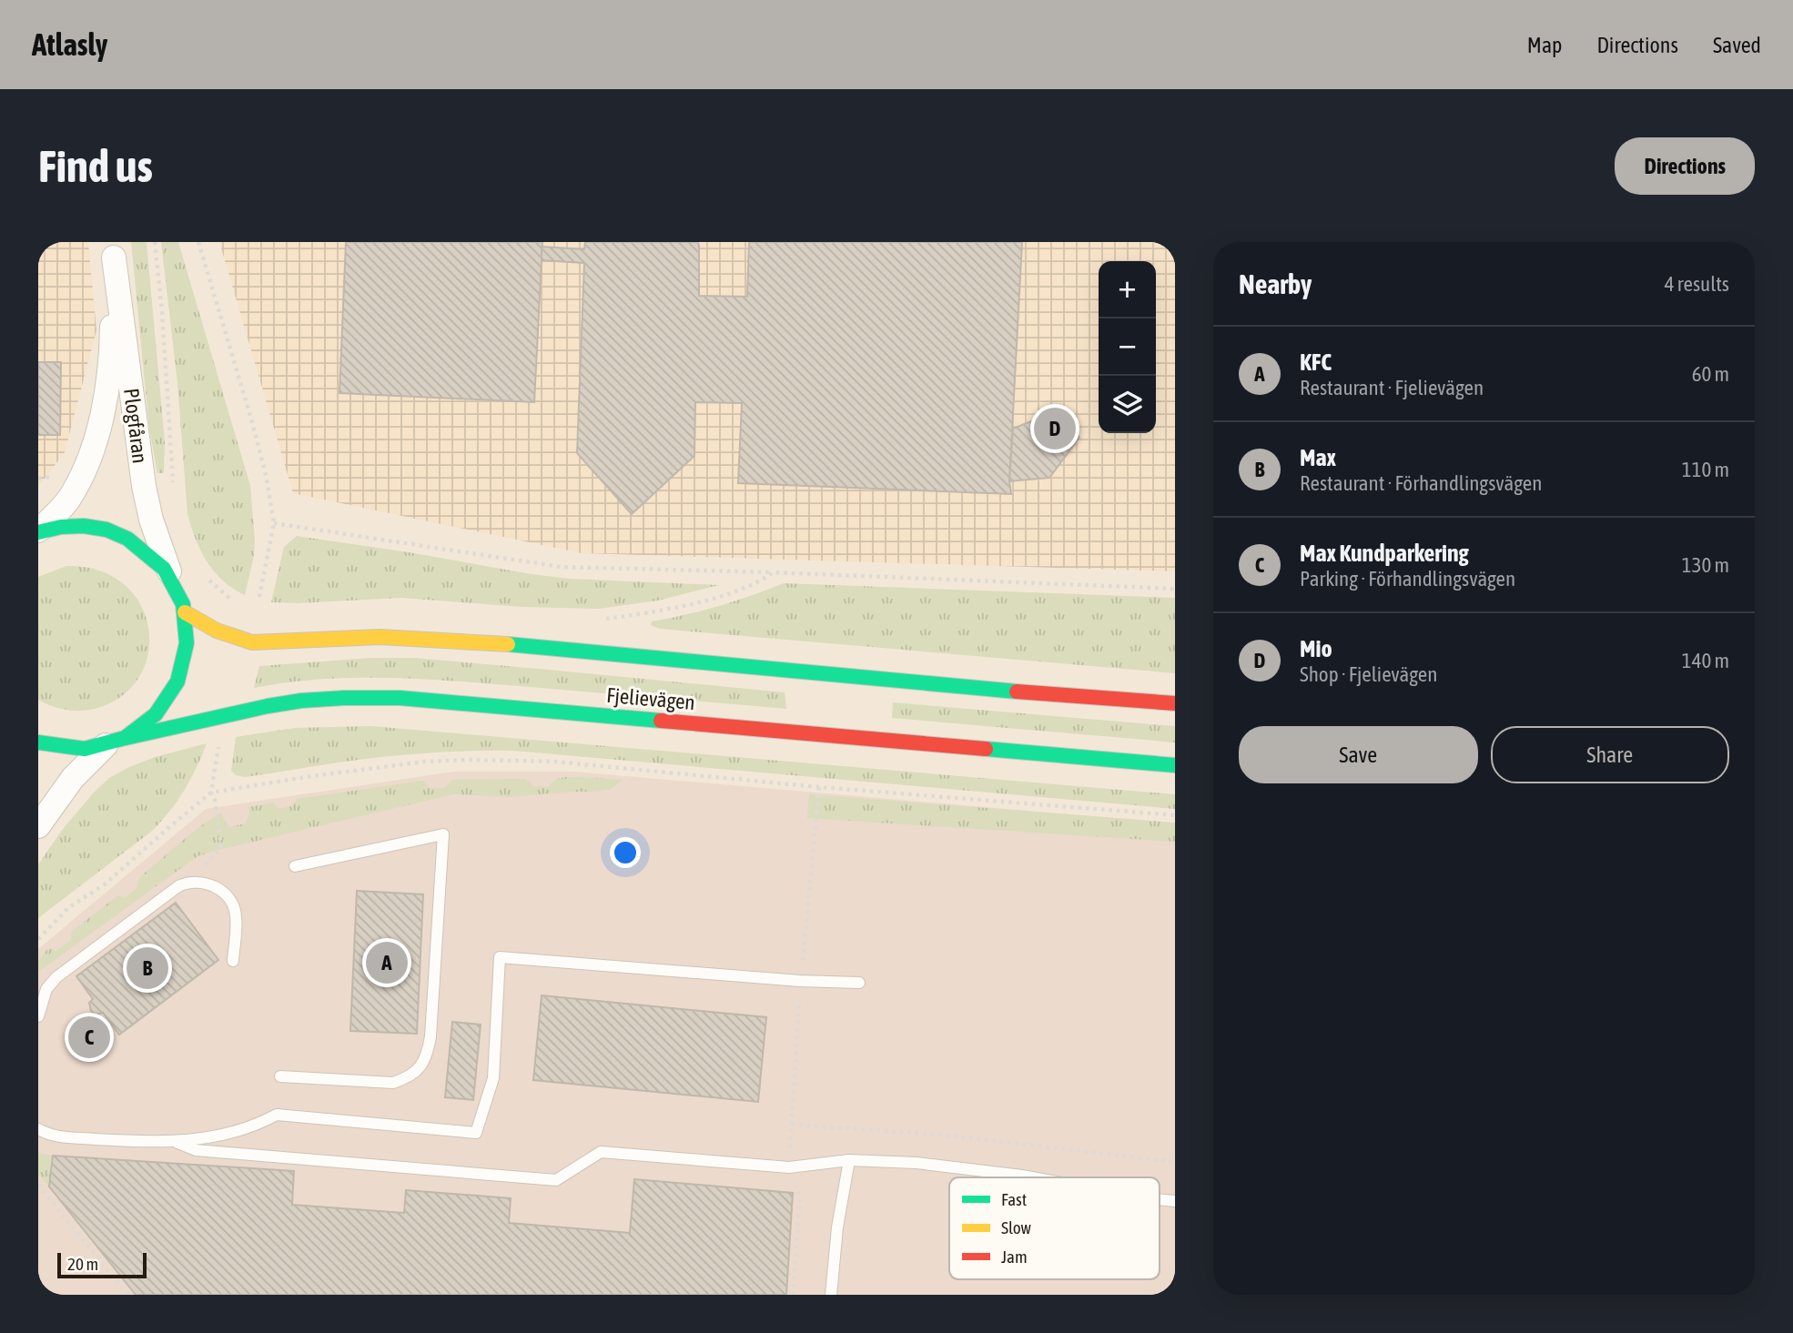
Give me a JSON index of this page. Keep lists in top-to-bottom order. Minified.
{"streets":{"main road":["Fjelievägen"],"street":["Plogfåran"]},"crossings":[["Plogfåran","Fjelievägen"]],"legend":["Fast","Slow","Jam"],"scale_bar":"20 m","page":{"header":"Atlasly","nav":["Map","Directions","Saved"],"buttons":["Directions",["Save","Share"]],"title":"Find us","heading":["Nearby","4 results"],"map_buttons":["+","−"],"list":[{"mark":"A","name":"KFC","note":"Restaurant · Fjelievägen","value":"60 m"},{"mark":"B","name":"Max","note":"Restaurant · Förhandlingsvägen","value":"110 m"},{"mark":"C","name":"Max Kundparkering","note":"Parking · Förhandlingsvägen","value":"130 m"},{"mark":"D","name":"Mio","note":"Shop · Fjelievägen","value":"140 m"}],"pins":["D","A","B","C"],"scale":"20 m"}}
